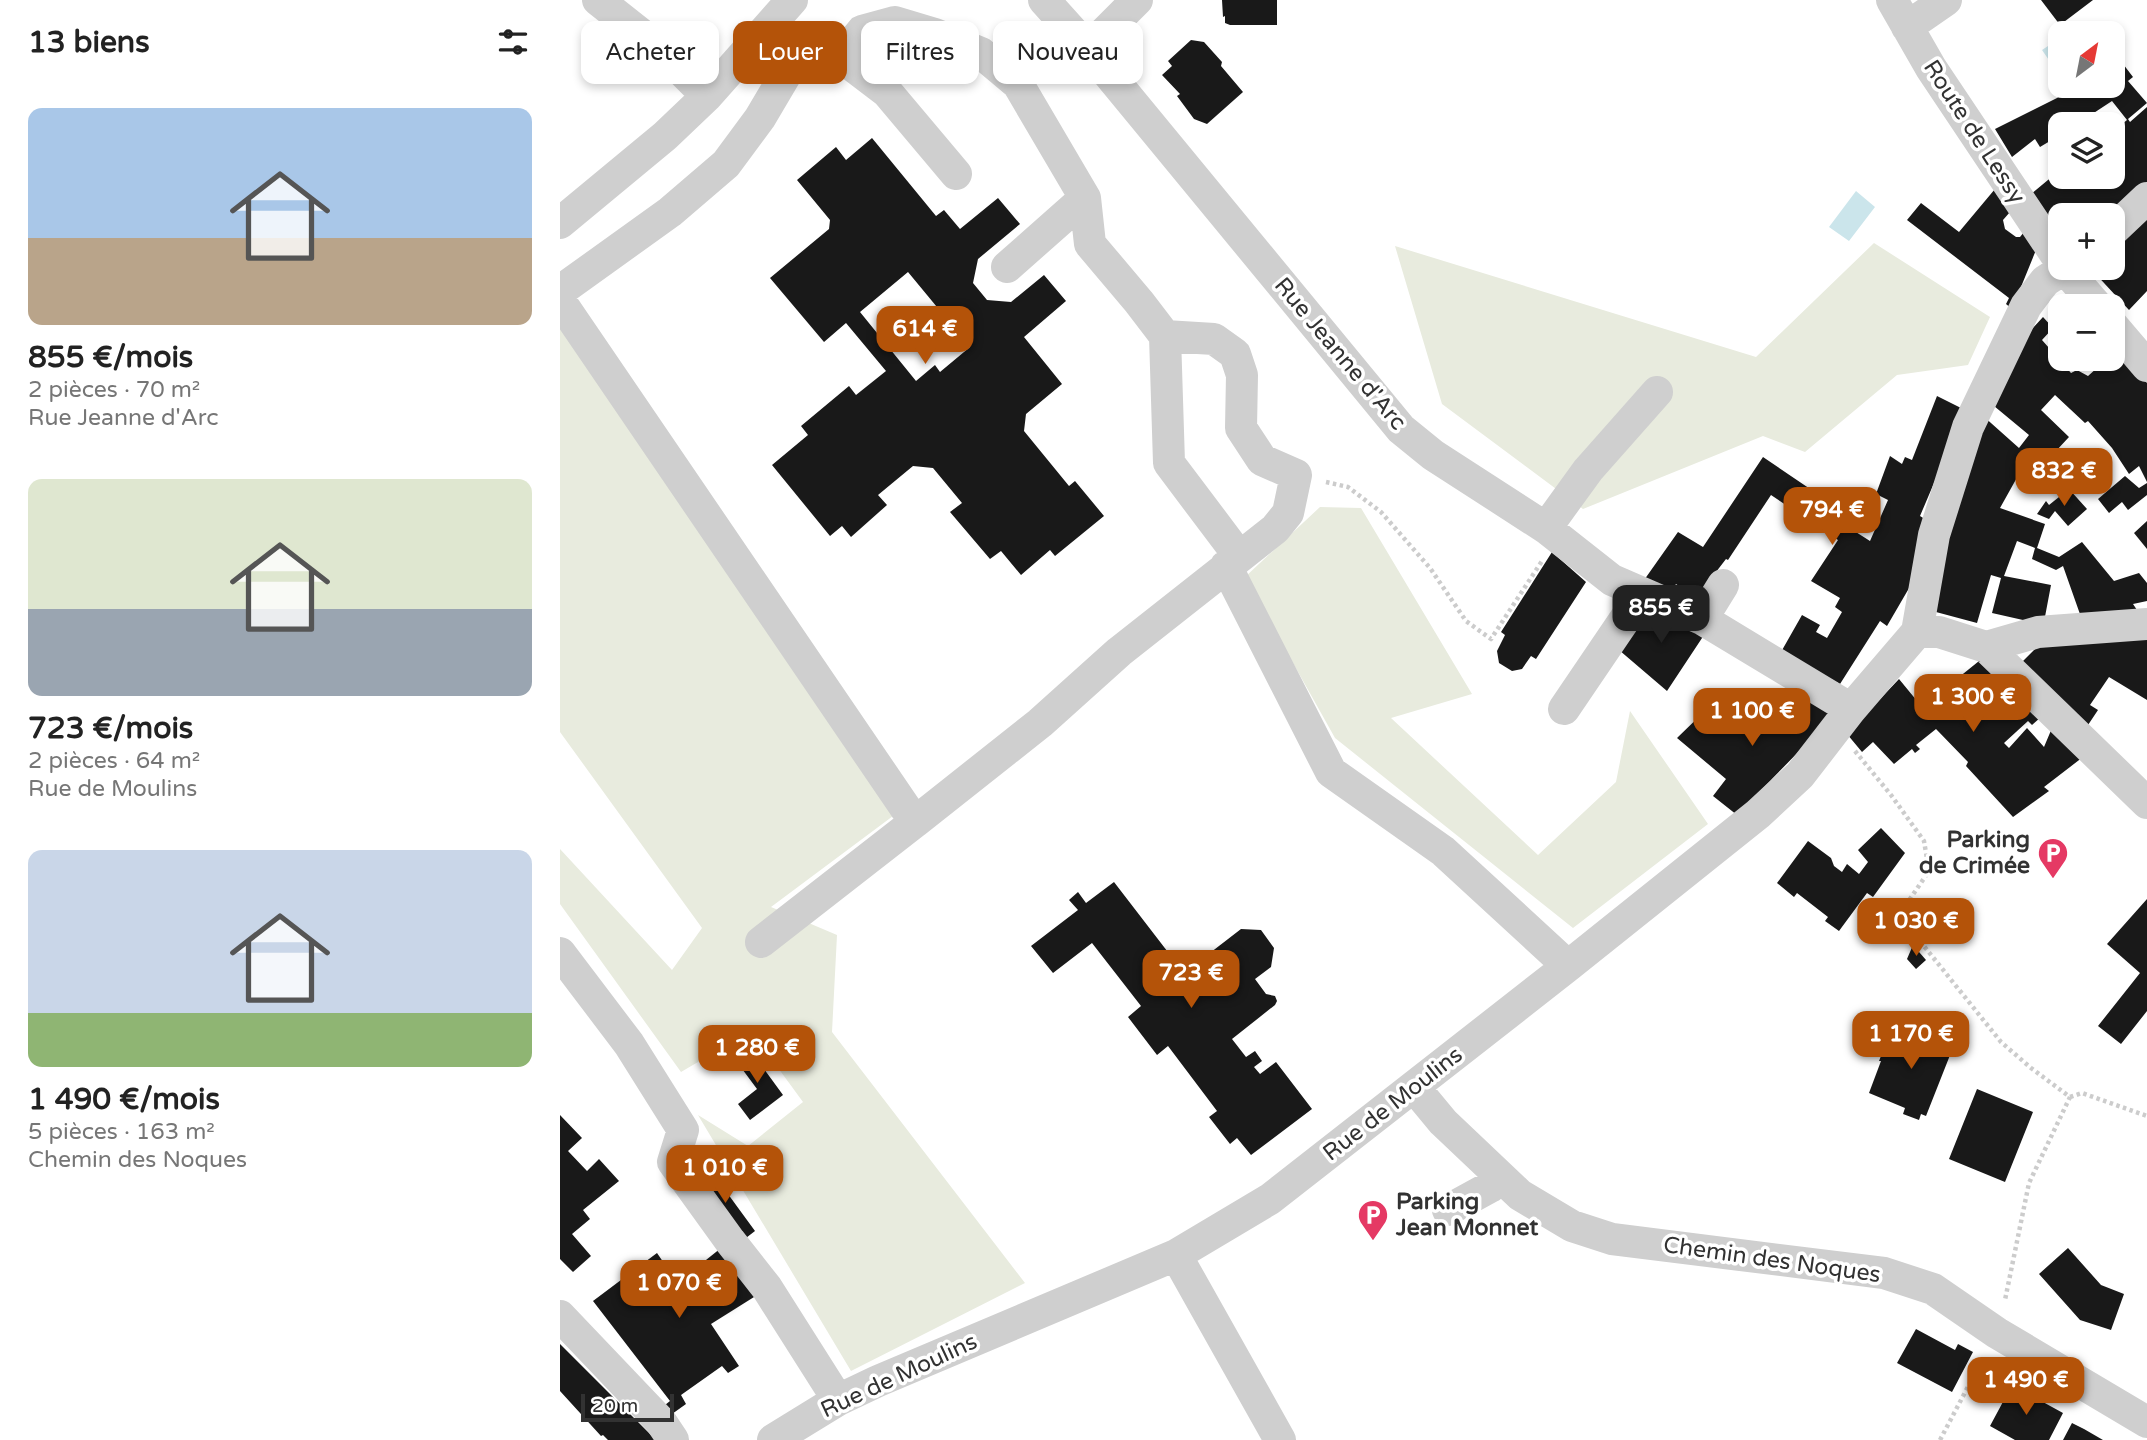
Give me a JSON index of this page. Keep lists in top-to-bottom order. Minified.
{"streets":{"street":["Route de Lessy","Rue Jeanne d'Arc","Rue de Moulins","Chemin des Noques"]},"crossings":[["Rue Jeanne d'Arc","Rue de Moulins"],["Rue de Moulins","Chemin des Noques"]],"places":{"parking":["Parking de Crimée","Parking Jean Monnet"]},"scale_bar":"20 m","north":"top right","page":{"heading":"13 biens","map_buttons":["+","−"],"chip":["Acheter","Louer","Filtres","Nouveau"],"list":[{"name":"855 €/mois","note":"2 pièces · 70 m² · Rue Jeanne d'Arc"},{"name":"723 €/mois","note":"2 pièces · 64 m² · Rue de Moulins"},{"name":"1 490 €/mois","note":"5 pièces · 163 m² · Chemin des Noques"}],"price":["614 €","832 €","794 €","855 €","1 300 €","1 100 €","1 030 €","723 €","1 170 €","1 280 €","1 010 €","1 070 €","1 490 €"],"scale":"20 m"}}
